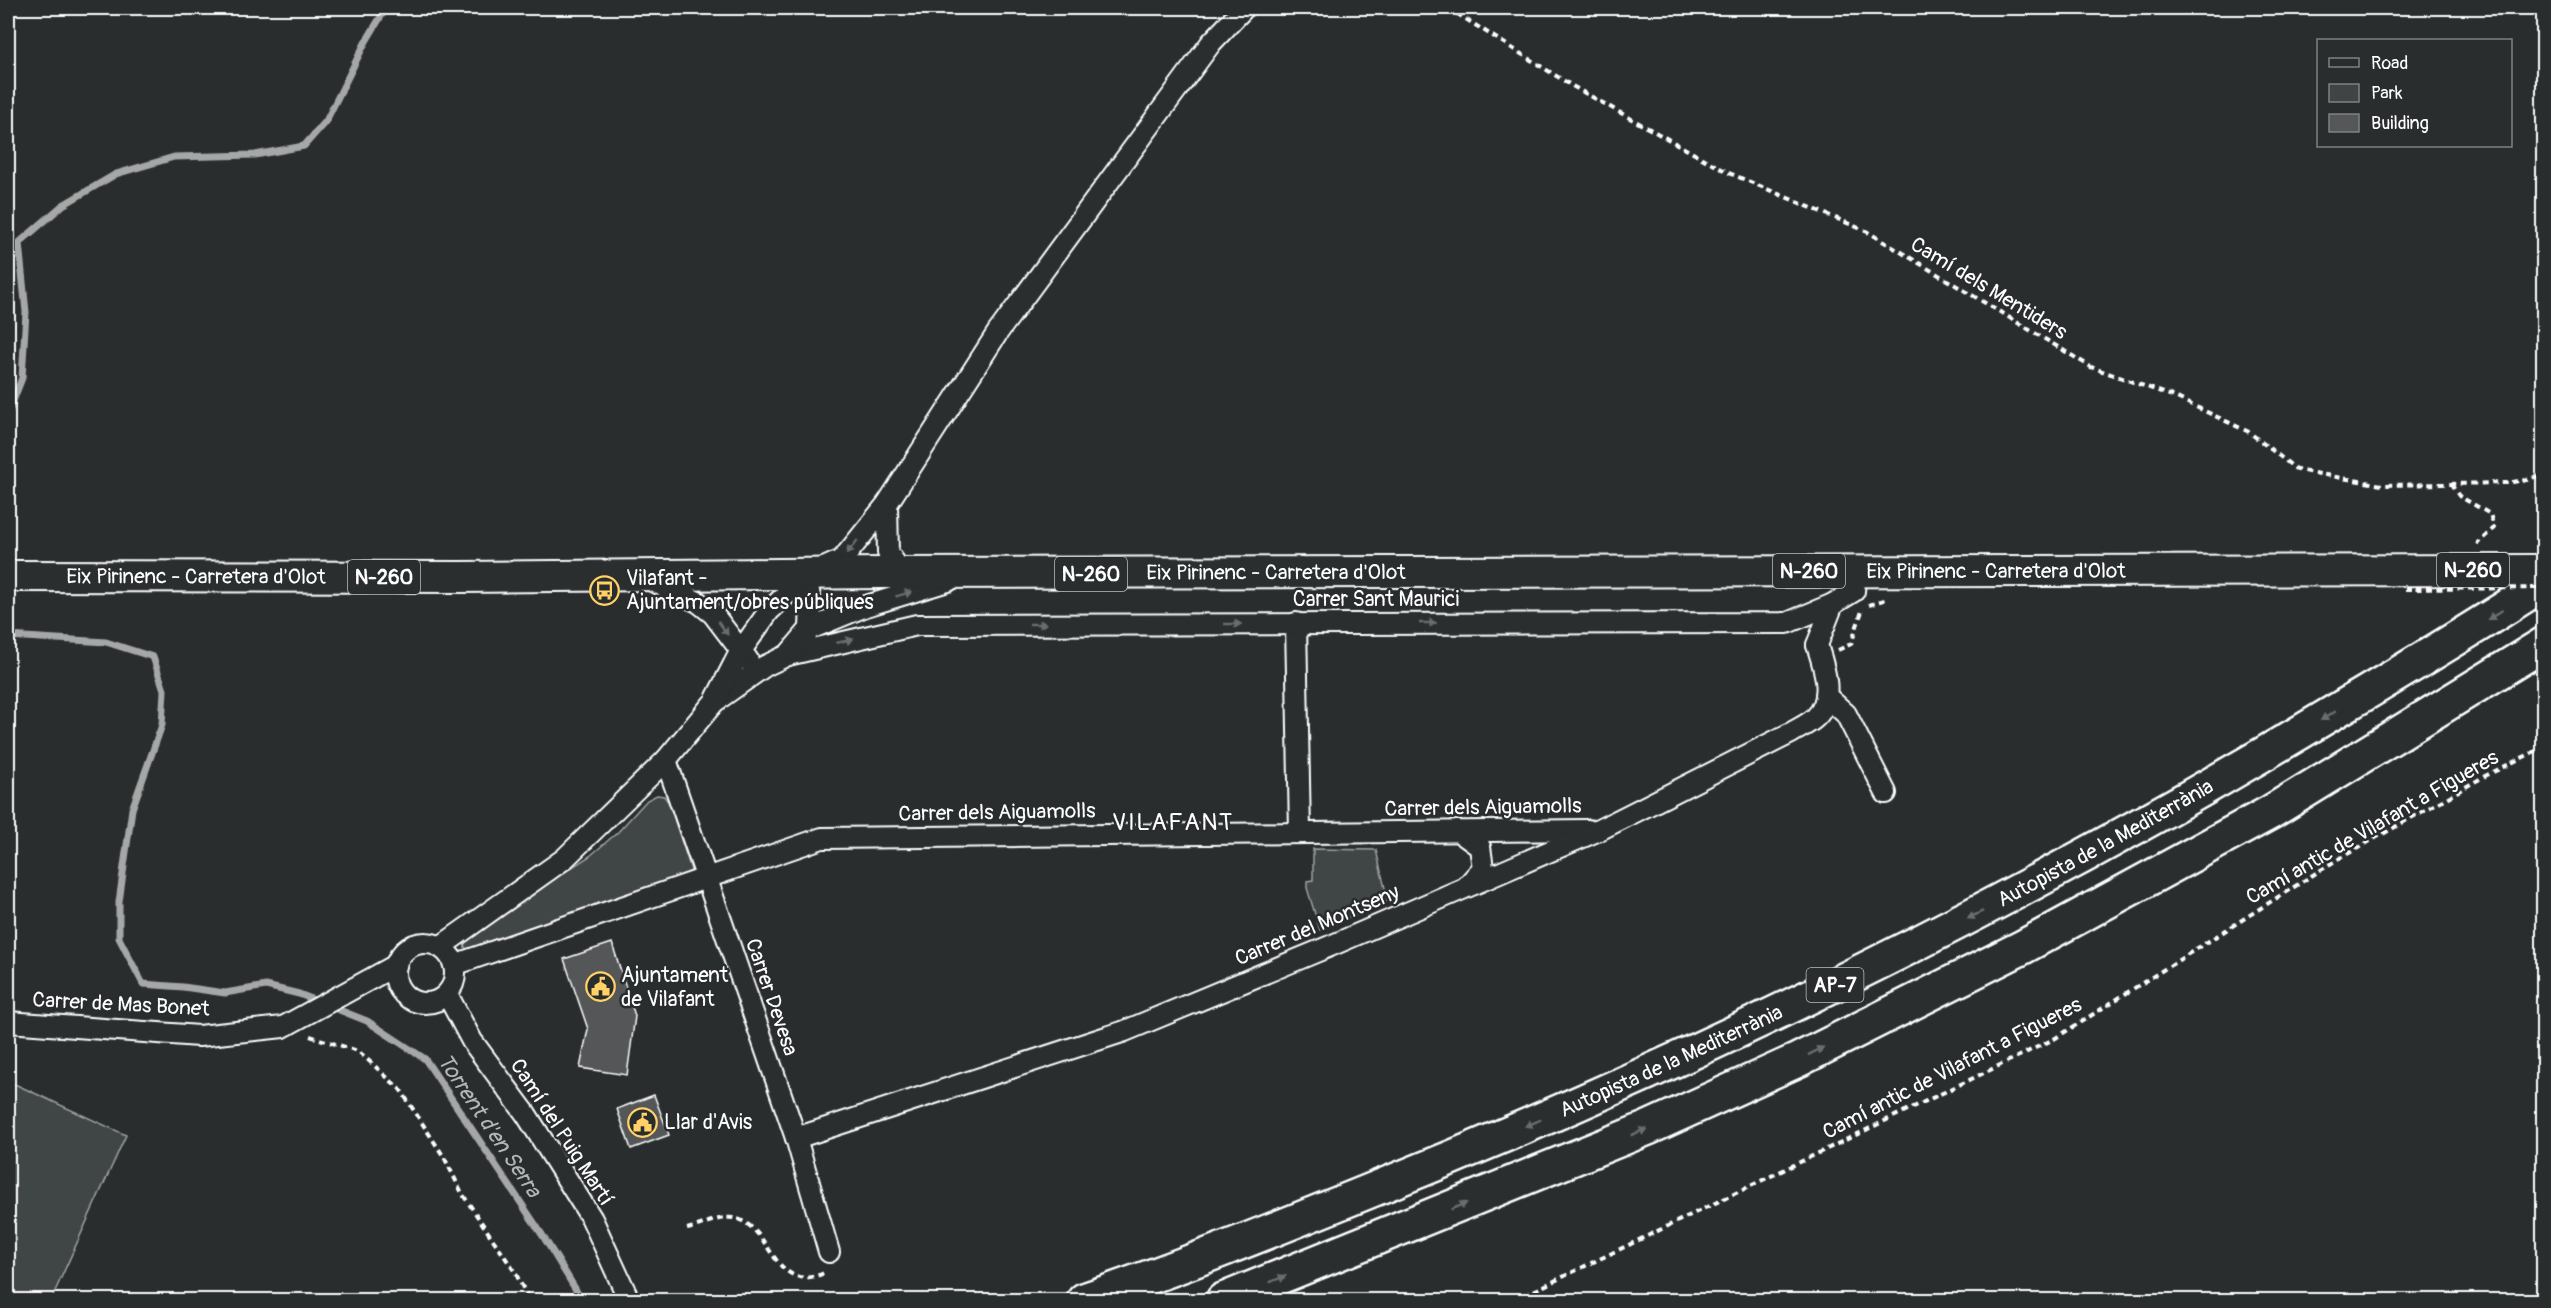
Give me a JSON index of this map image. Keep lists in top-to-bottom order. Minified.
{"streets":{"highway":["Autopista de la Mediterrània","AP-7"],"main road":["Eix Pirinenc - Carretera d'Olot","N-260"],"street":["Carrer Sant Maurici","Carrer dels Aiguamolls","Carrer del Montseny","Carrer Devesa","Carrer de Mas Bonet","Camí del Puig Martí"],"path":["Camí dels Mentiders","Camí antic de Vilafant a Figueres"]},"crossings":[["Carrer dels Aiguamolls","Carrer del Montseny"],["Carrer dels Aiguamolls","Carrer Devesa"],["Carrer dels Aiguamolls","Carrer de Mas Bonet"],["Carrer dels Aiguamolls","Camí del Puig Martí"],["Carrer del Montseny","Carrer Devesa"],["Carrer de Mas Bonet","Camí del Puig Martí"]],"one_way":["Carrer Sant Maurici"],"districts":["VILAFANT"],"water":["Torrent d'en Serra"],"places":{"bus stop":["Vilafant - Ajuntament/obres públiques"],"public building":["Ajuntament de Vilafant","Llar d'Avis"]},"legend":["Road","Park","Building"]}
